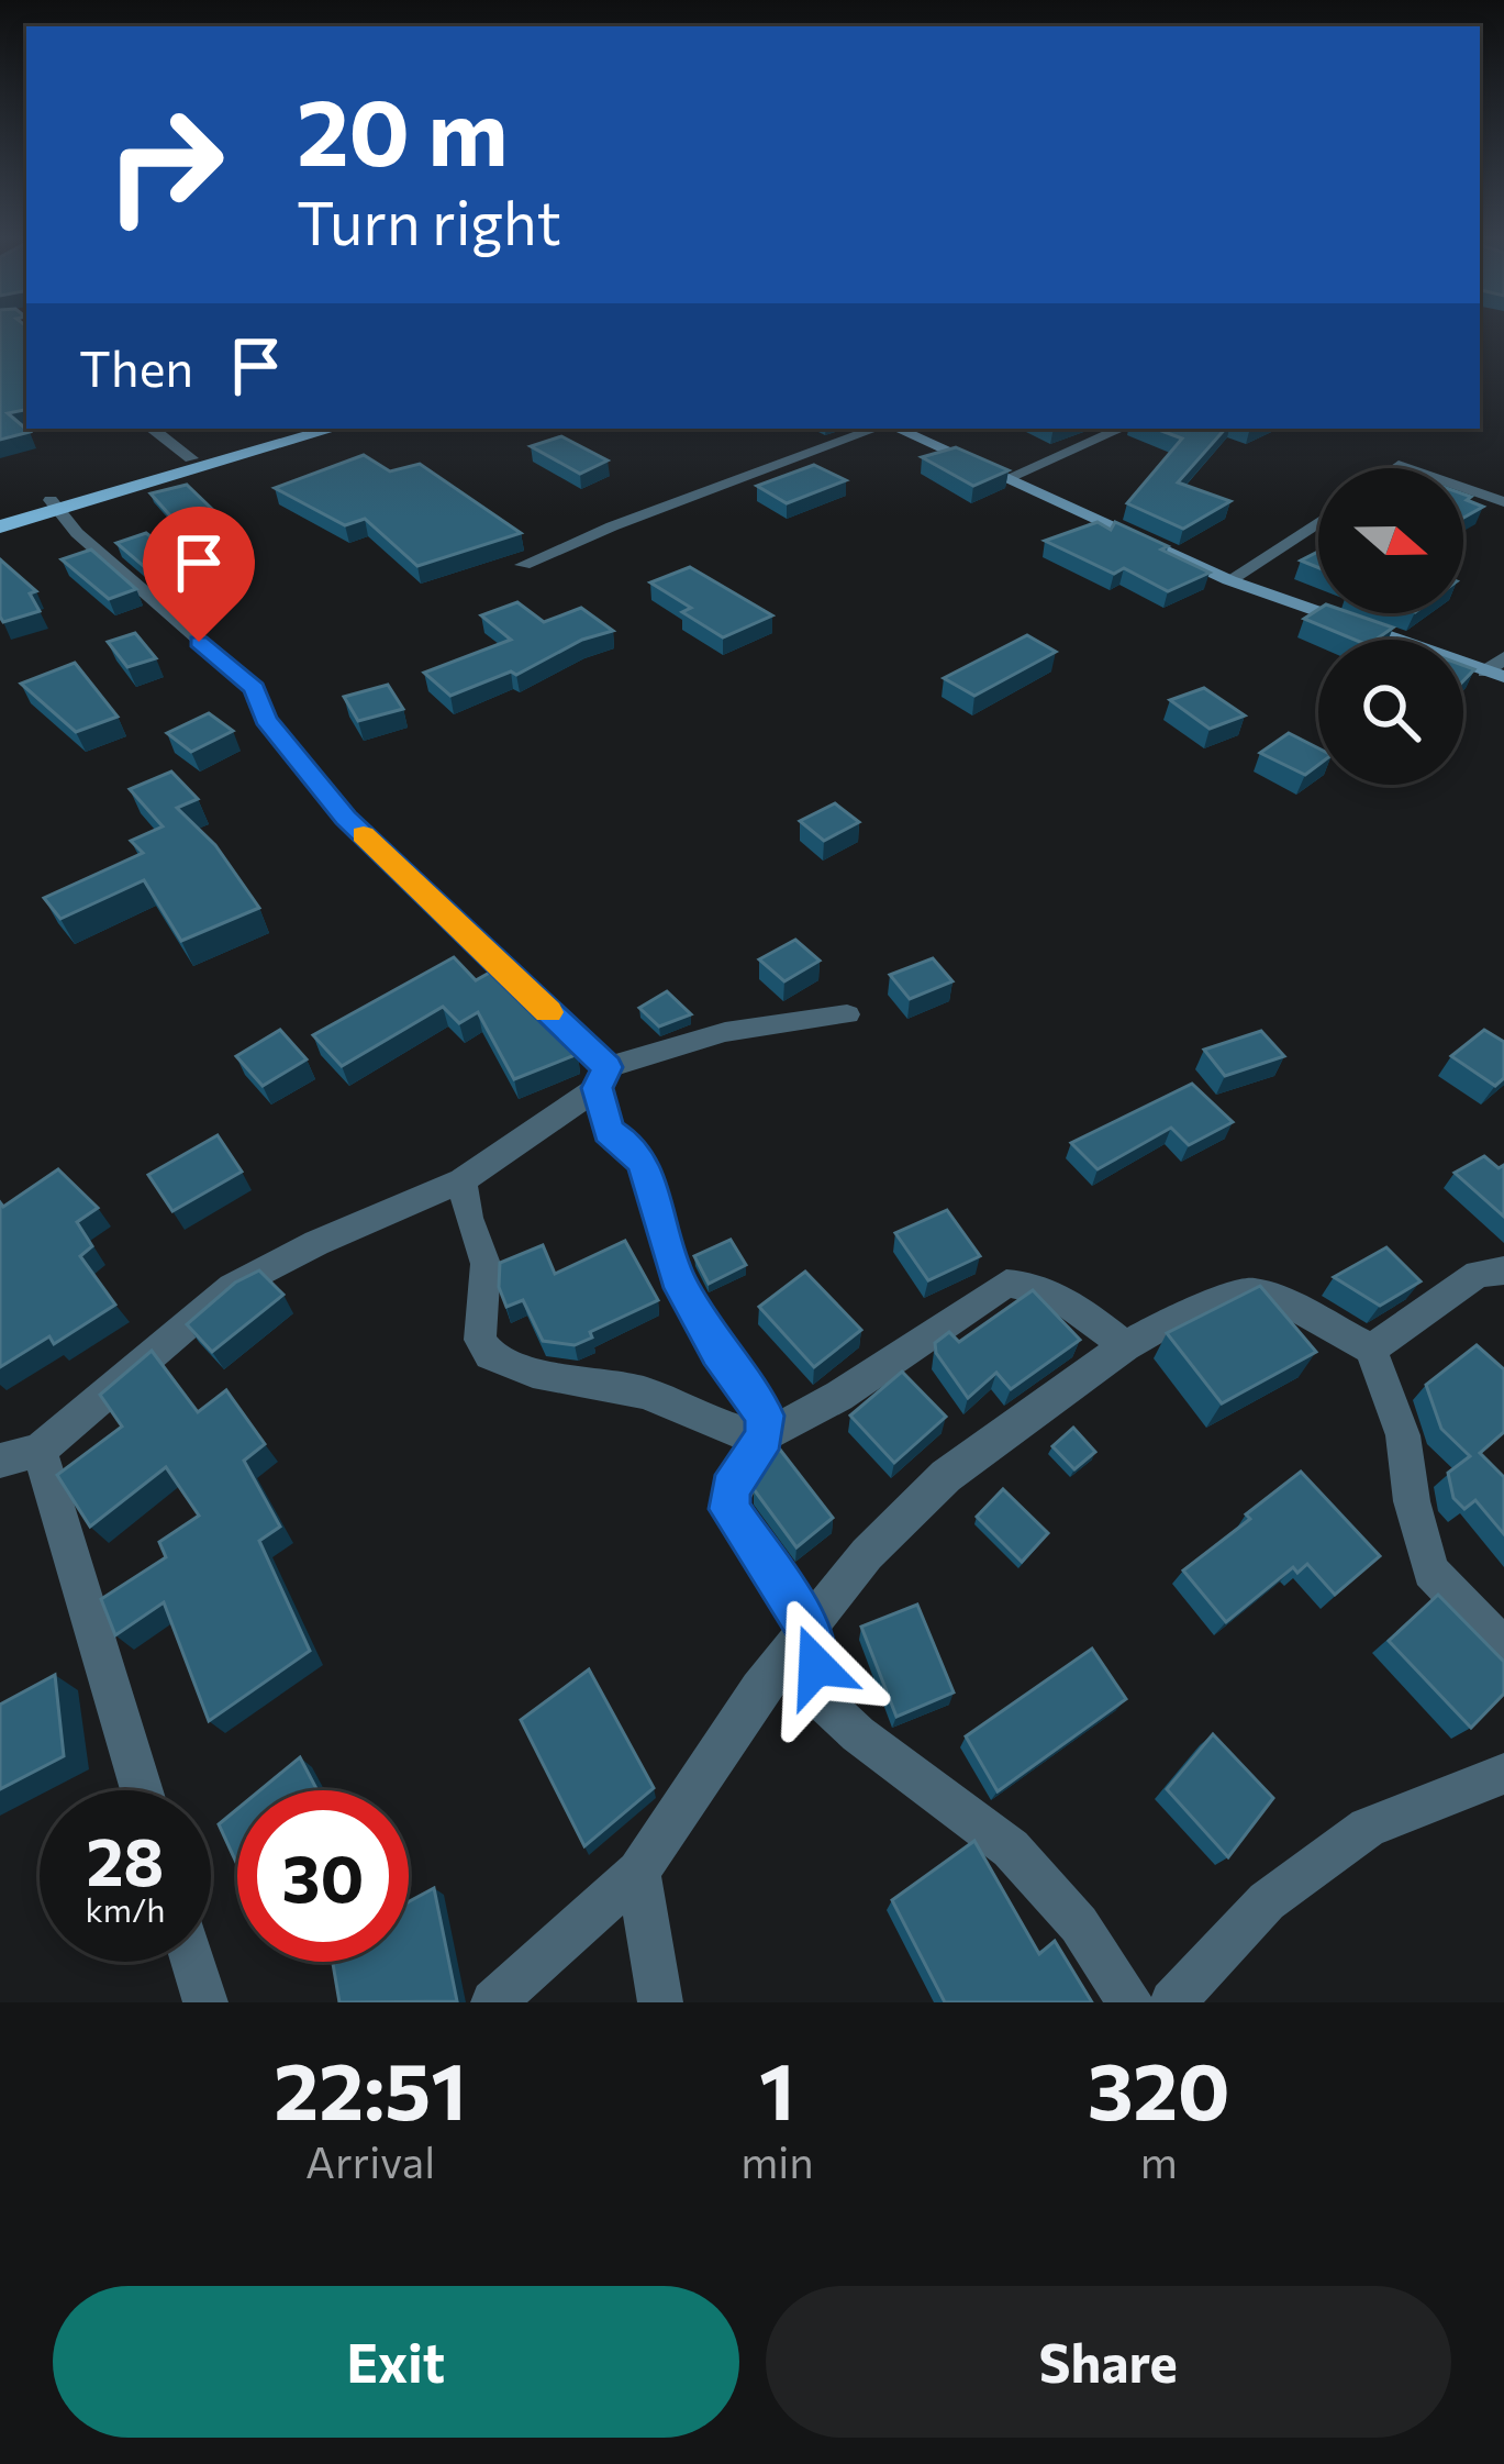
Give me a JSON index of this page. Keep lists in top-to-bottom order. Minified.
{"north":"right","page":{"turn":["20 m","Turn right"],"then":"Then","speed":"28 km/h","limit":"30","eta":["22:51","Arrival","1","min","320","m"],"buttons":["Exit","Share"]}}
